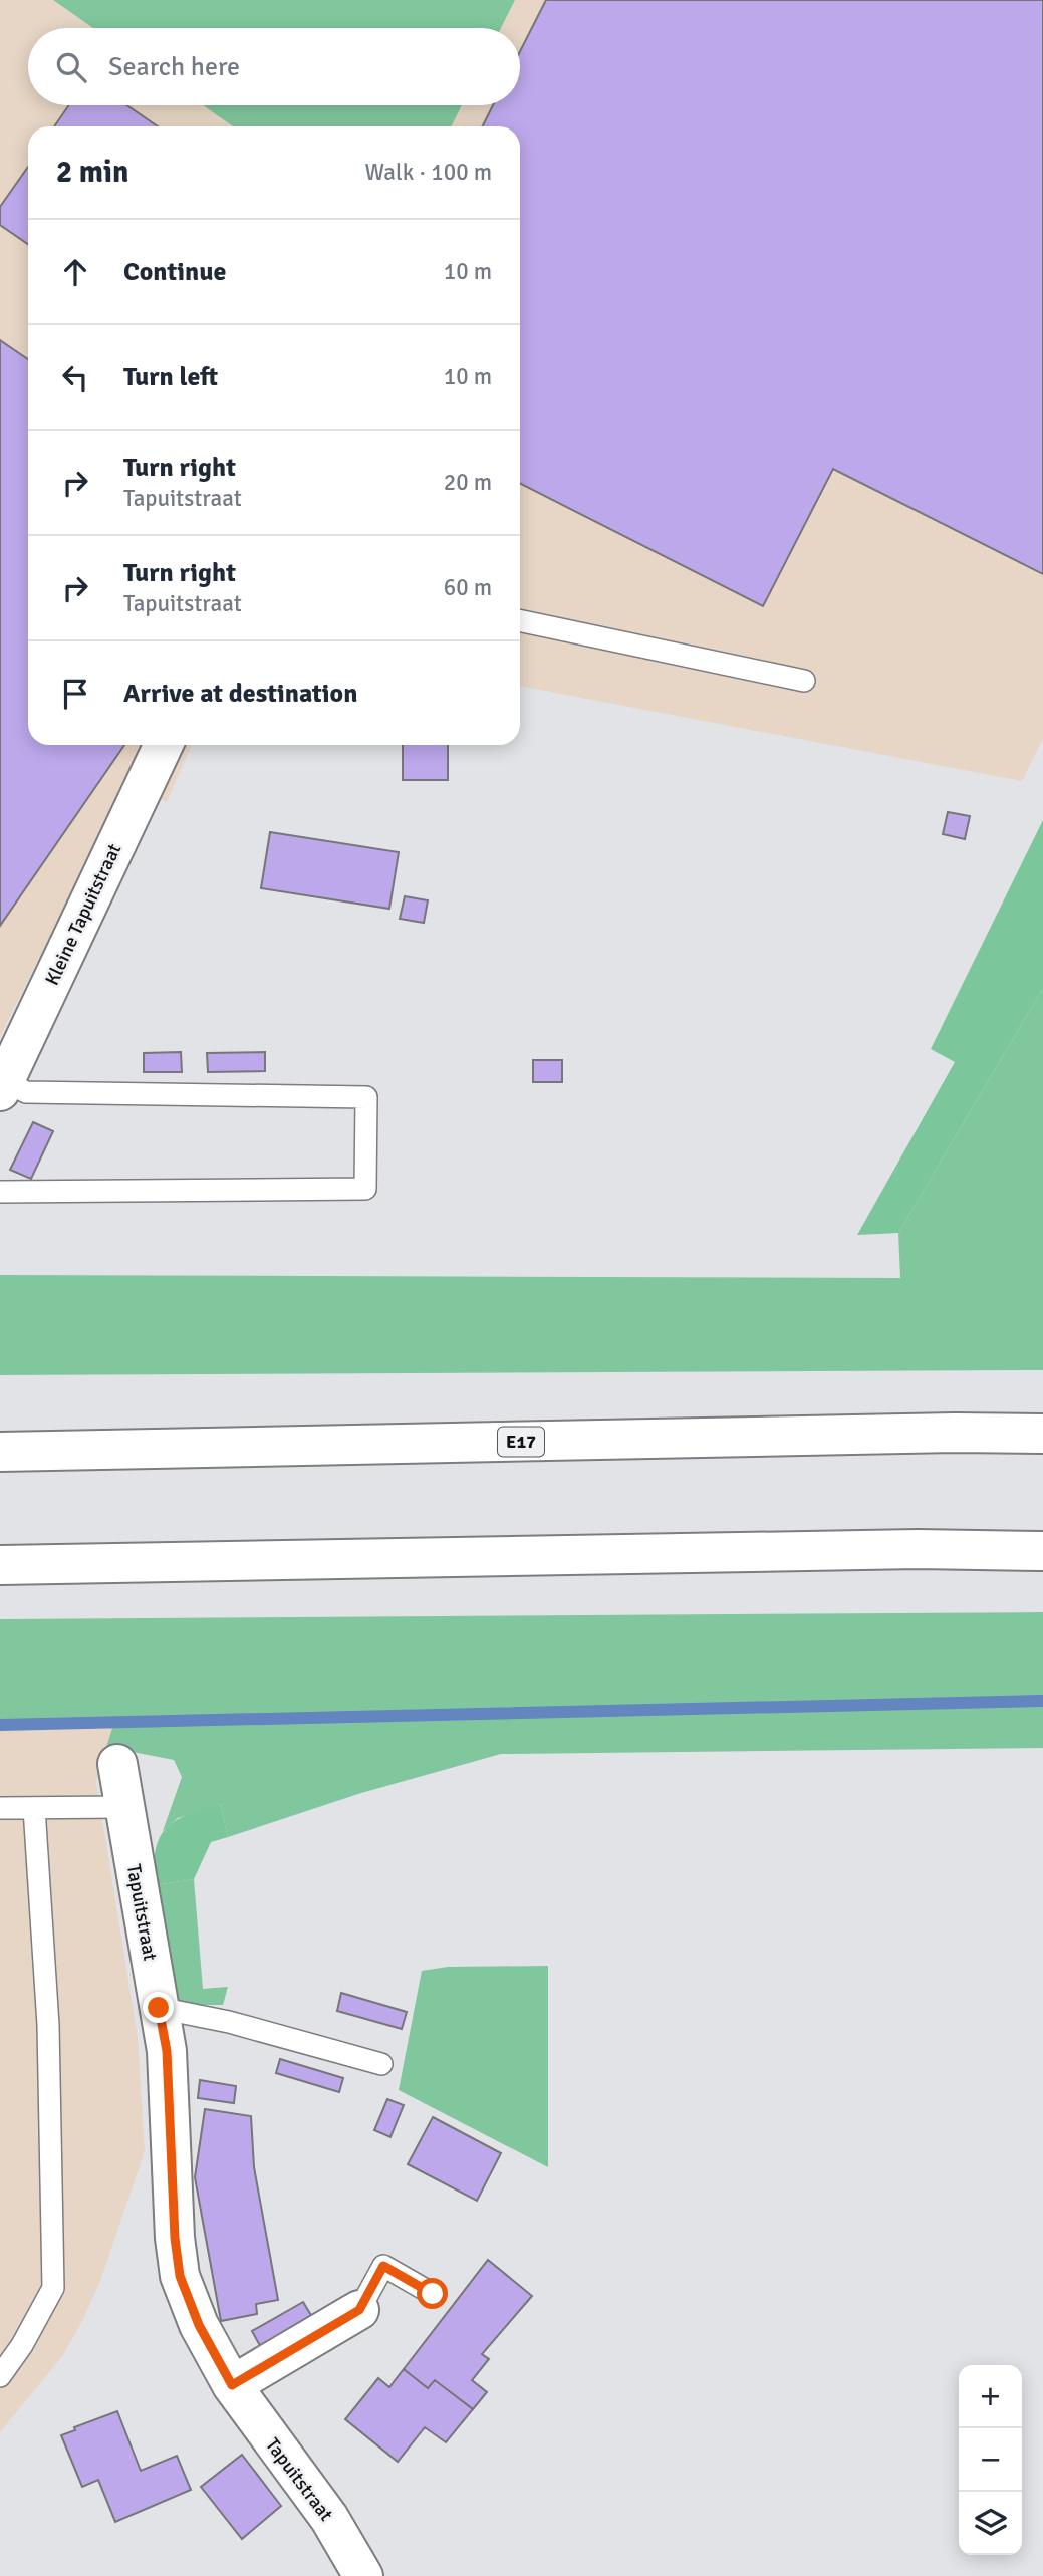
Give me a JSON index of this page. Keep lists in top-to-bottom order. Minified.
{"streets":{"main road":["Kleine Tapuitstraat","E17","Tapuitstraat"]},"page":{"search":"Search here","heading":["2 min","Walk · 100 m"],"list":[["Continue","10 m"],["Turn left","10 m"],["Turn right","Tapuitstraat","20 m"],["Turn right","Tapuitstraat","60 m"],"Arrive at destination"],"map_buttons":["+","−"]}}
